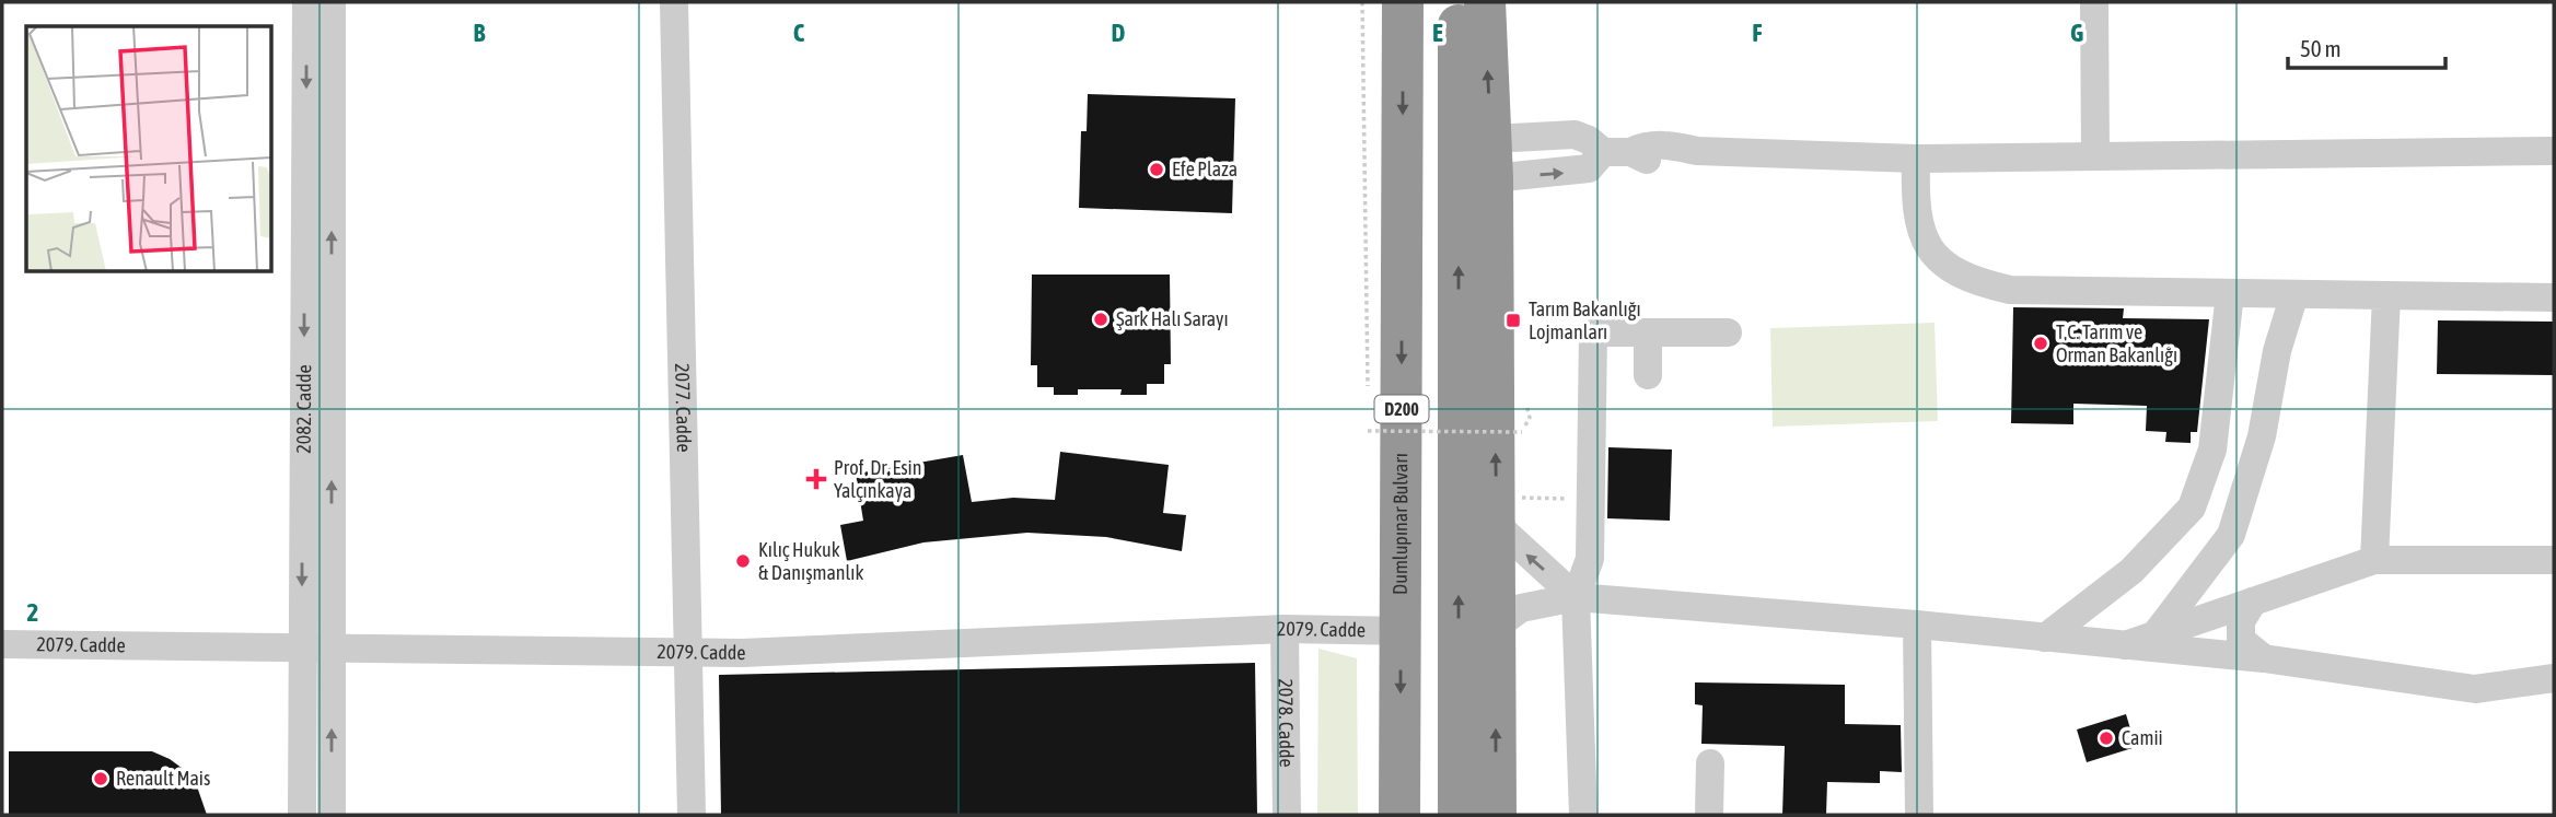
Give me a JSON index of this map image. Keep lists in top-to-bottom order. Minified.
{"streets":{"highway":["D200","Dumlupınar Bulvarı"],"street":["2082. Cadde","2077. Cadde","2079. Cadde","2078. Cadde"]},"crossings":[["2082. Cadde","2079. Cadde"],["2077. Cadde","2079. Cadde"],["Dumlupınar Bulvarı","2079. Cadde"],["2079. Cadde","2078. Cadde"]],"places":{"other":["Efe Plaza","Şark Halı Sarayı","T.C. Tarım ve Orman Bakanlığı","Kılıç Hukuk & Danışmanlık","Camii","Renault Mais"],"transit":["Tarım Bakanlığı Lojmanları"],"health":["Prof. Dr. Esin Yalçınkaya"]},"scale_bar":"50 m","grid":{"columns":["B","C","D","E","F","G"],"rows":["2"]}}
